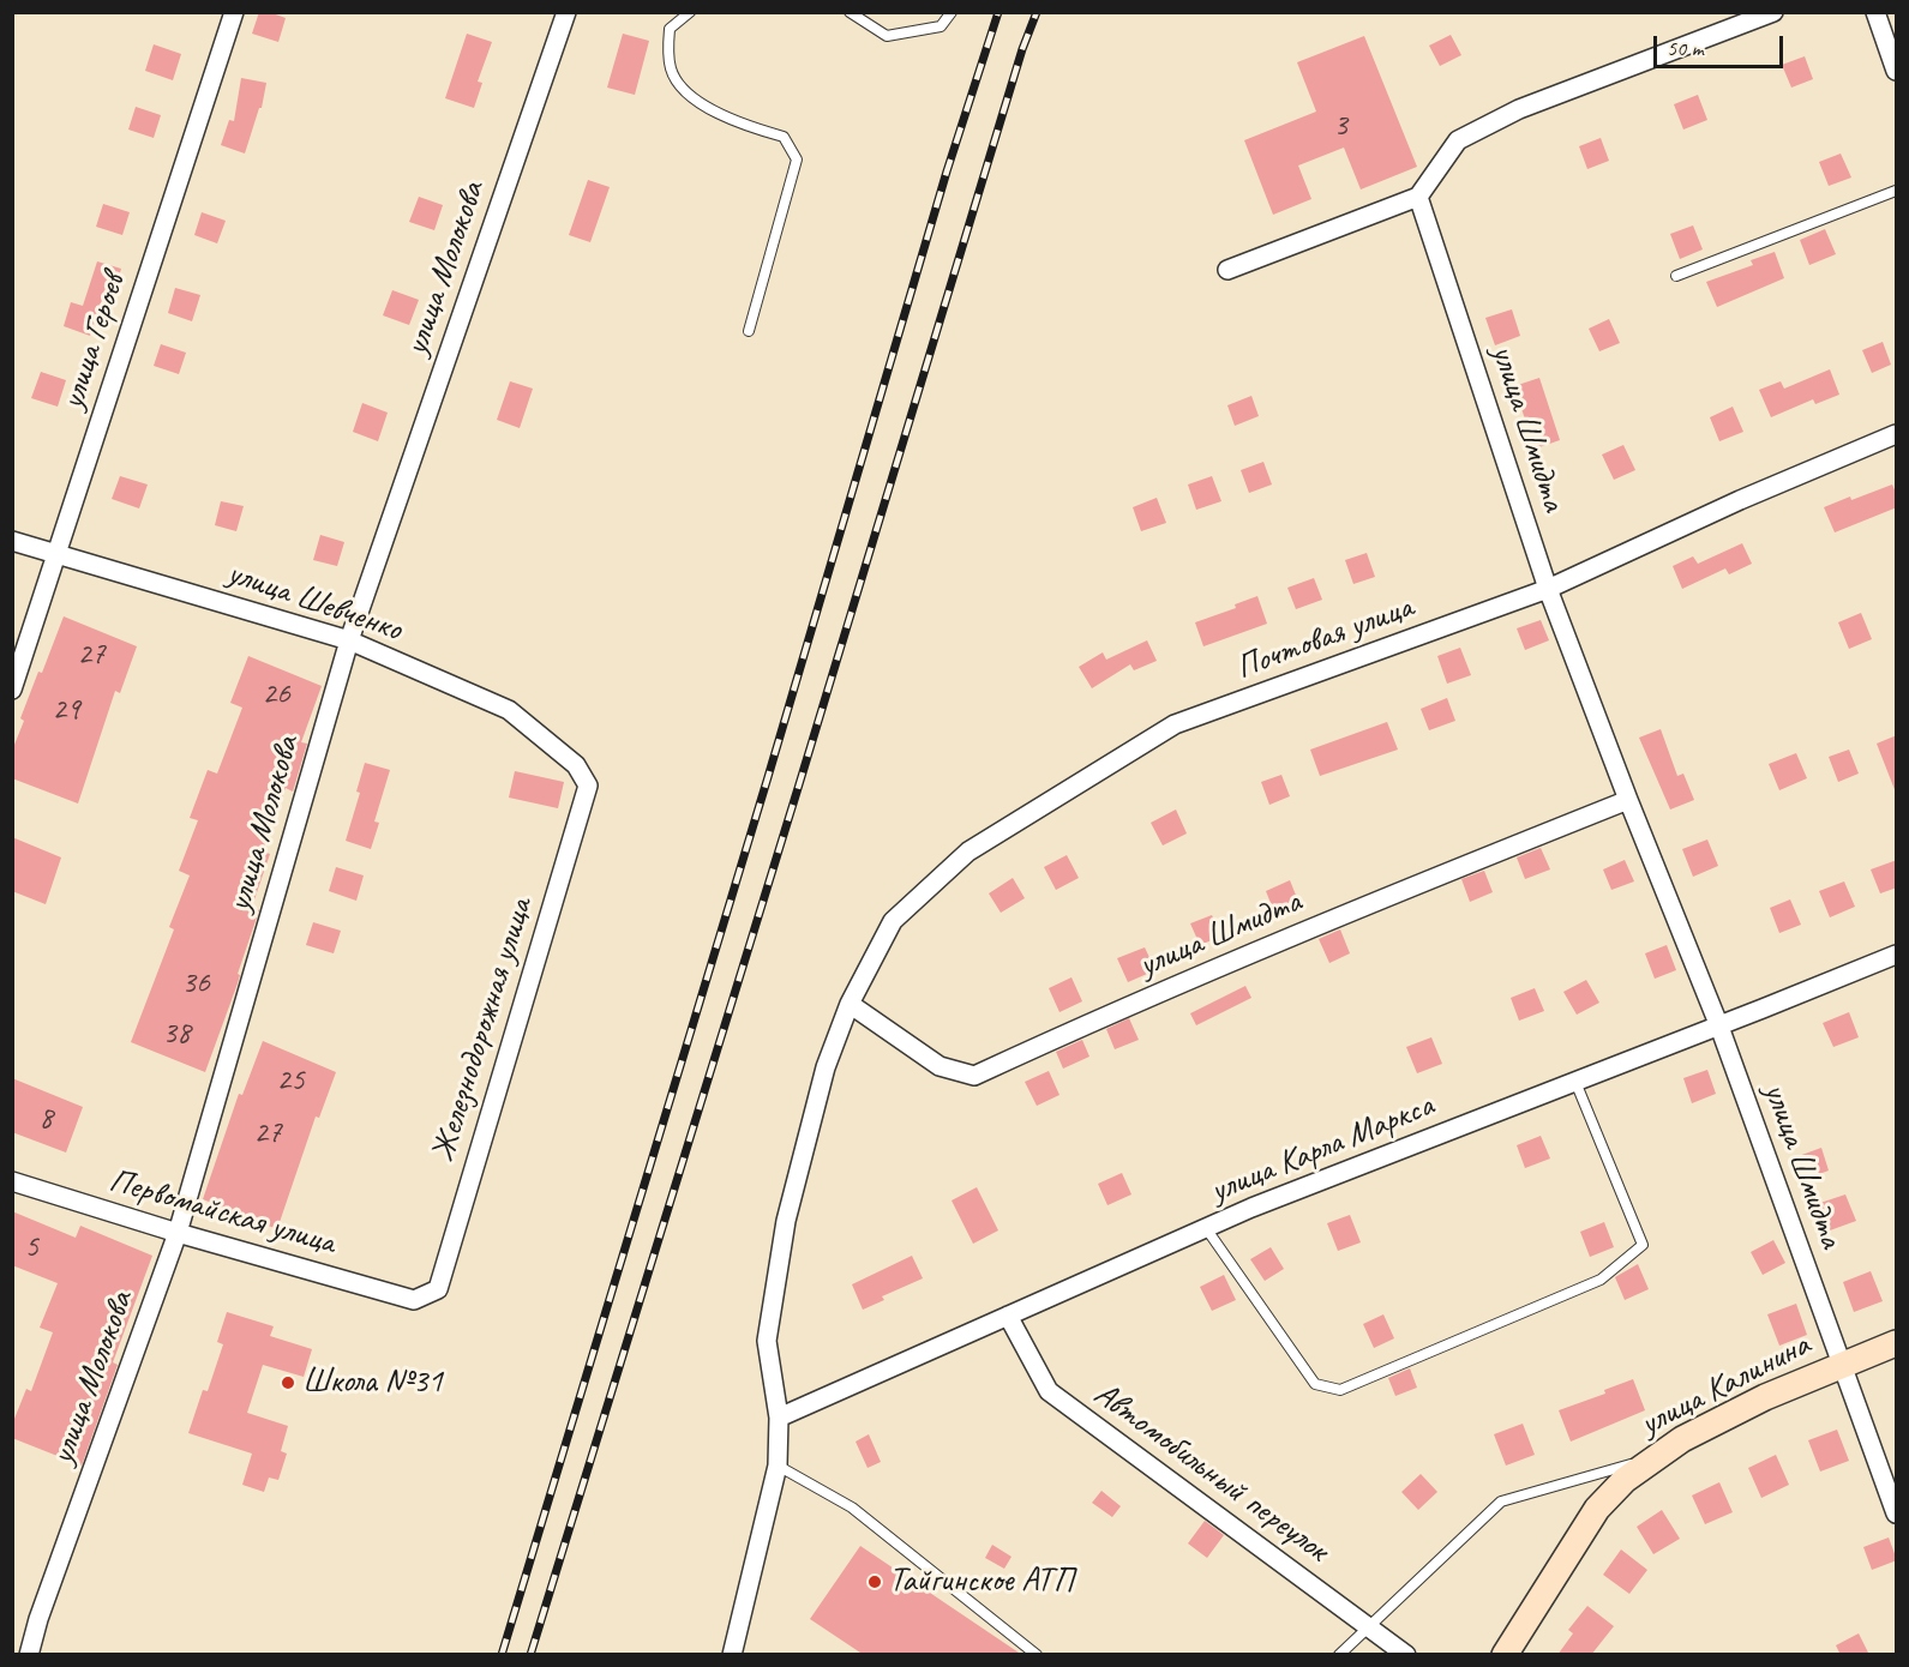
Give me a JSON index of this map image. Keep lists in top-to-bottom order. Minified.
{"streets":{"main road":["улица Калинина"],"street":["улица Молокова","улица Героев","улица Шмидта","улица Шевченко","Почтовая улица","Железнодорожная улица","улица Карла Маркса","Первомайская улица","Автомобильный переулок"]},"crossings":[["улица Молокова","улица Шевченко"],["улица Молокова","Первомайская улица"],["улица Героев","улица Шевченко"],["улица Шмидта","Почтовая улица"],["улица Шмидта","улица Карла Маркса"],["улица Шмидта","улица Калинина"],["улица Шевченко","Железнодорожная улица"],["Почтовая улица","улица Карла Маркса"],["Железнодорожная улица","Первомайская улица"],["улица Карла Маркса","Автомобильный переулок"]],"places":["Школа №31","Тайгинское АТП"],"house_numbers":["3","27","26","29","36","38","25","8","27","5"],"scale_bar":"50 m"}
